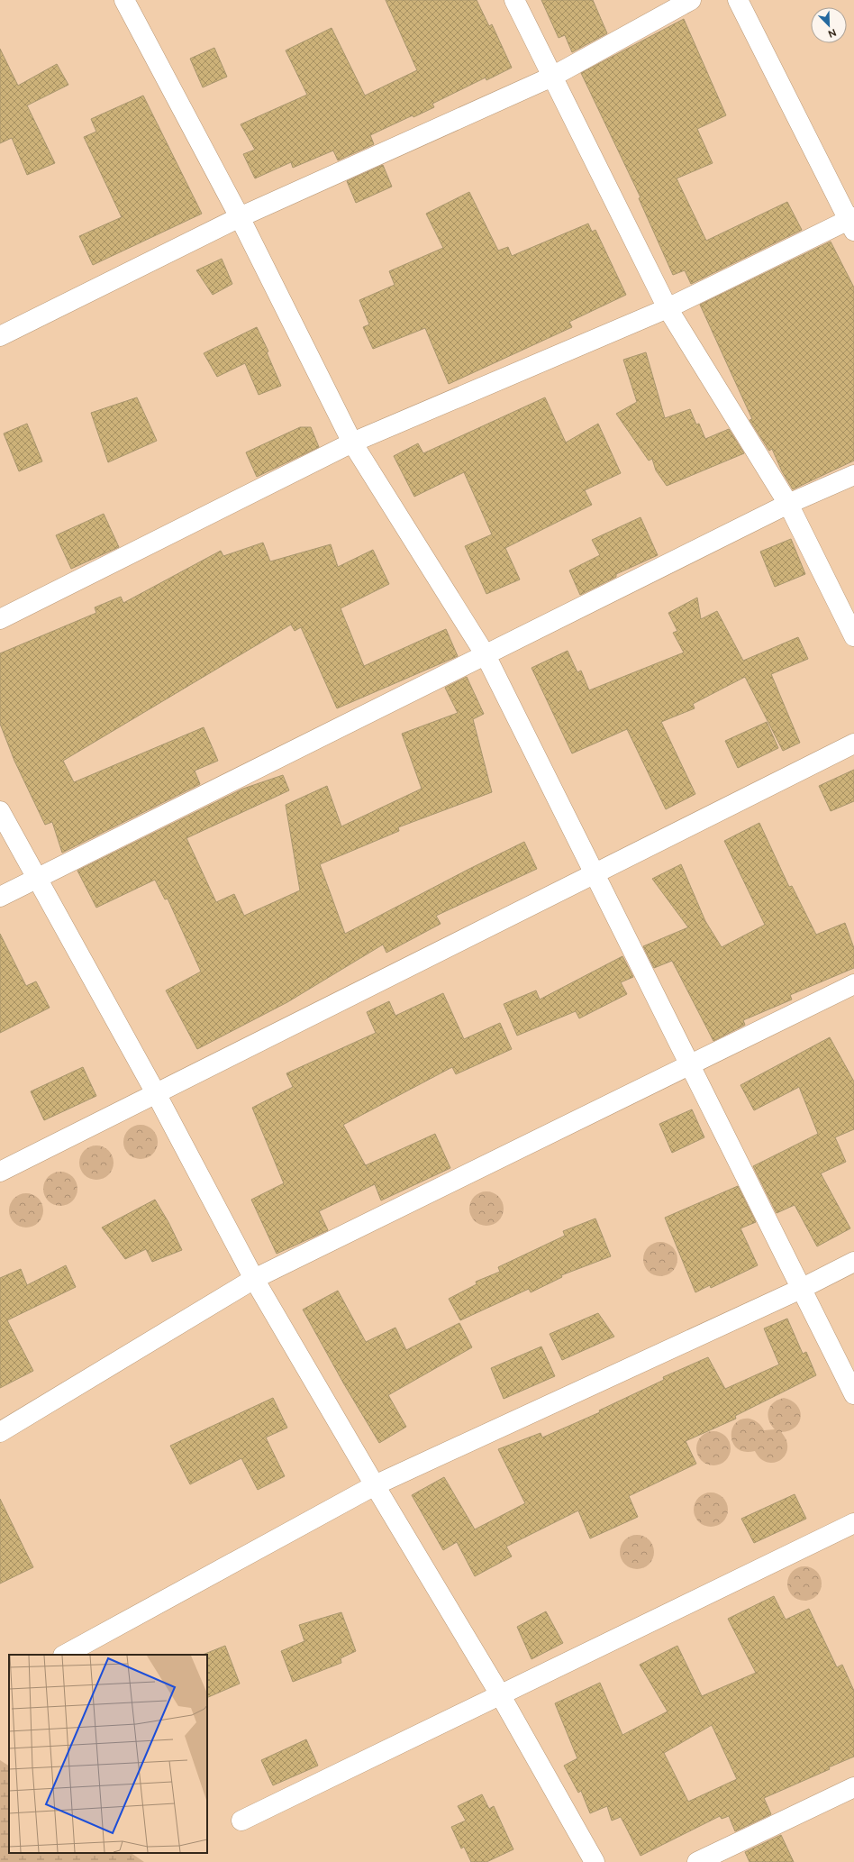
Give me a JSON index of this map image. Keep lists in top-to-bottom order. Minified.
{"north":"bottom right"}
